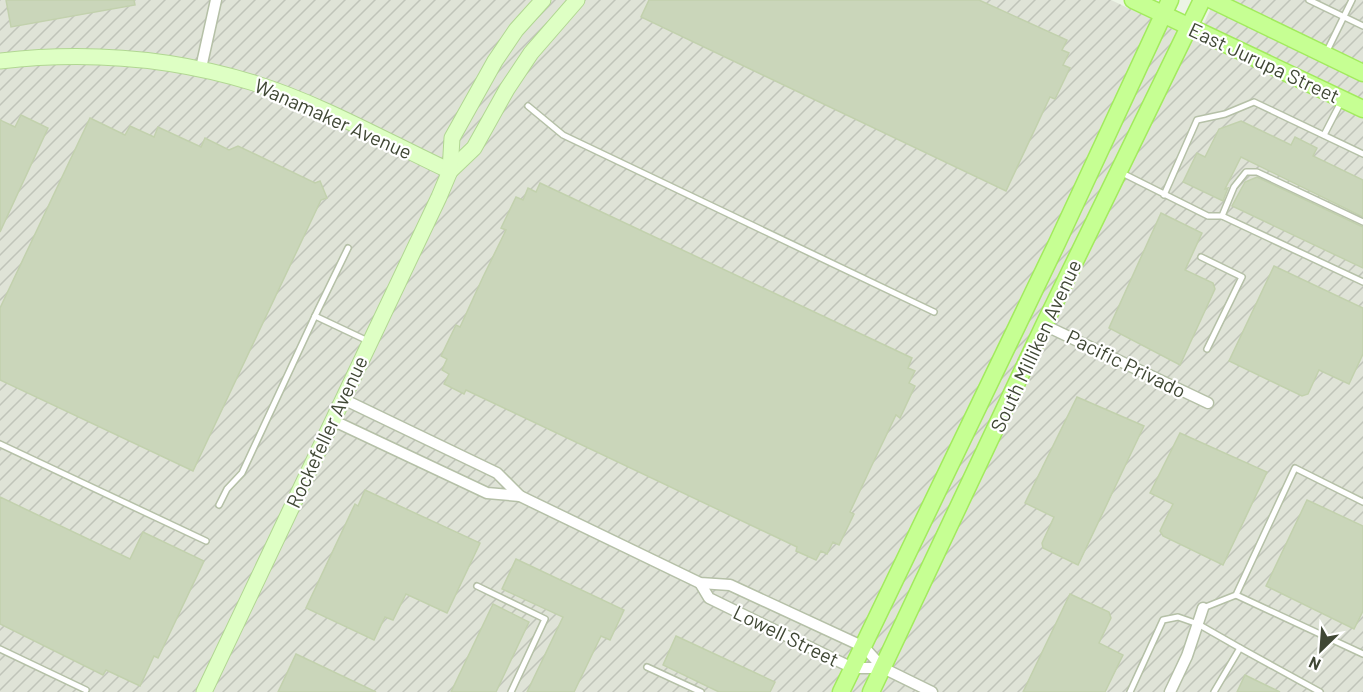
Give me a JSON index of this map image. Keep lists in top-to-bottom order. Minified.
{"streets":{"main road":["East Jurupa Street","South Milliken Avenue"],"street":["Wanamaker Avenue","Pacific Privado","Rockefeller Avenue","Lowell Street"]},"crossings":[["East Jurupa Street","South Milliken Avenue"],["Wanamaker Avenue","Rockefeller Avenue"],["South Milliken Avenue","Pacific Privado"],["South Milliken Avenue","Lowell Street"],["Rockefeller Avenue","Lowell Street"]],"north":"bottom left"}
